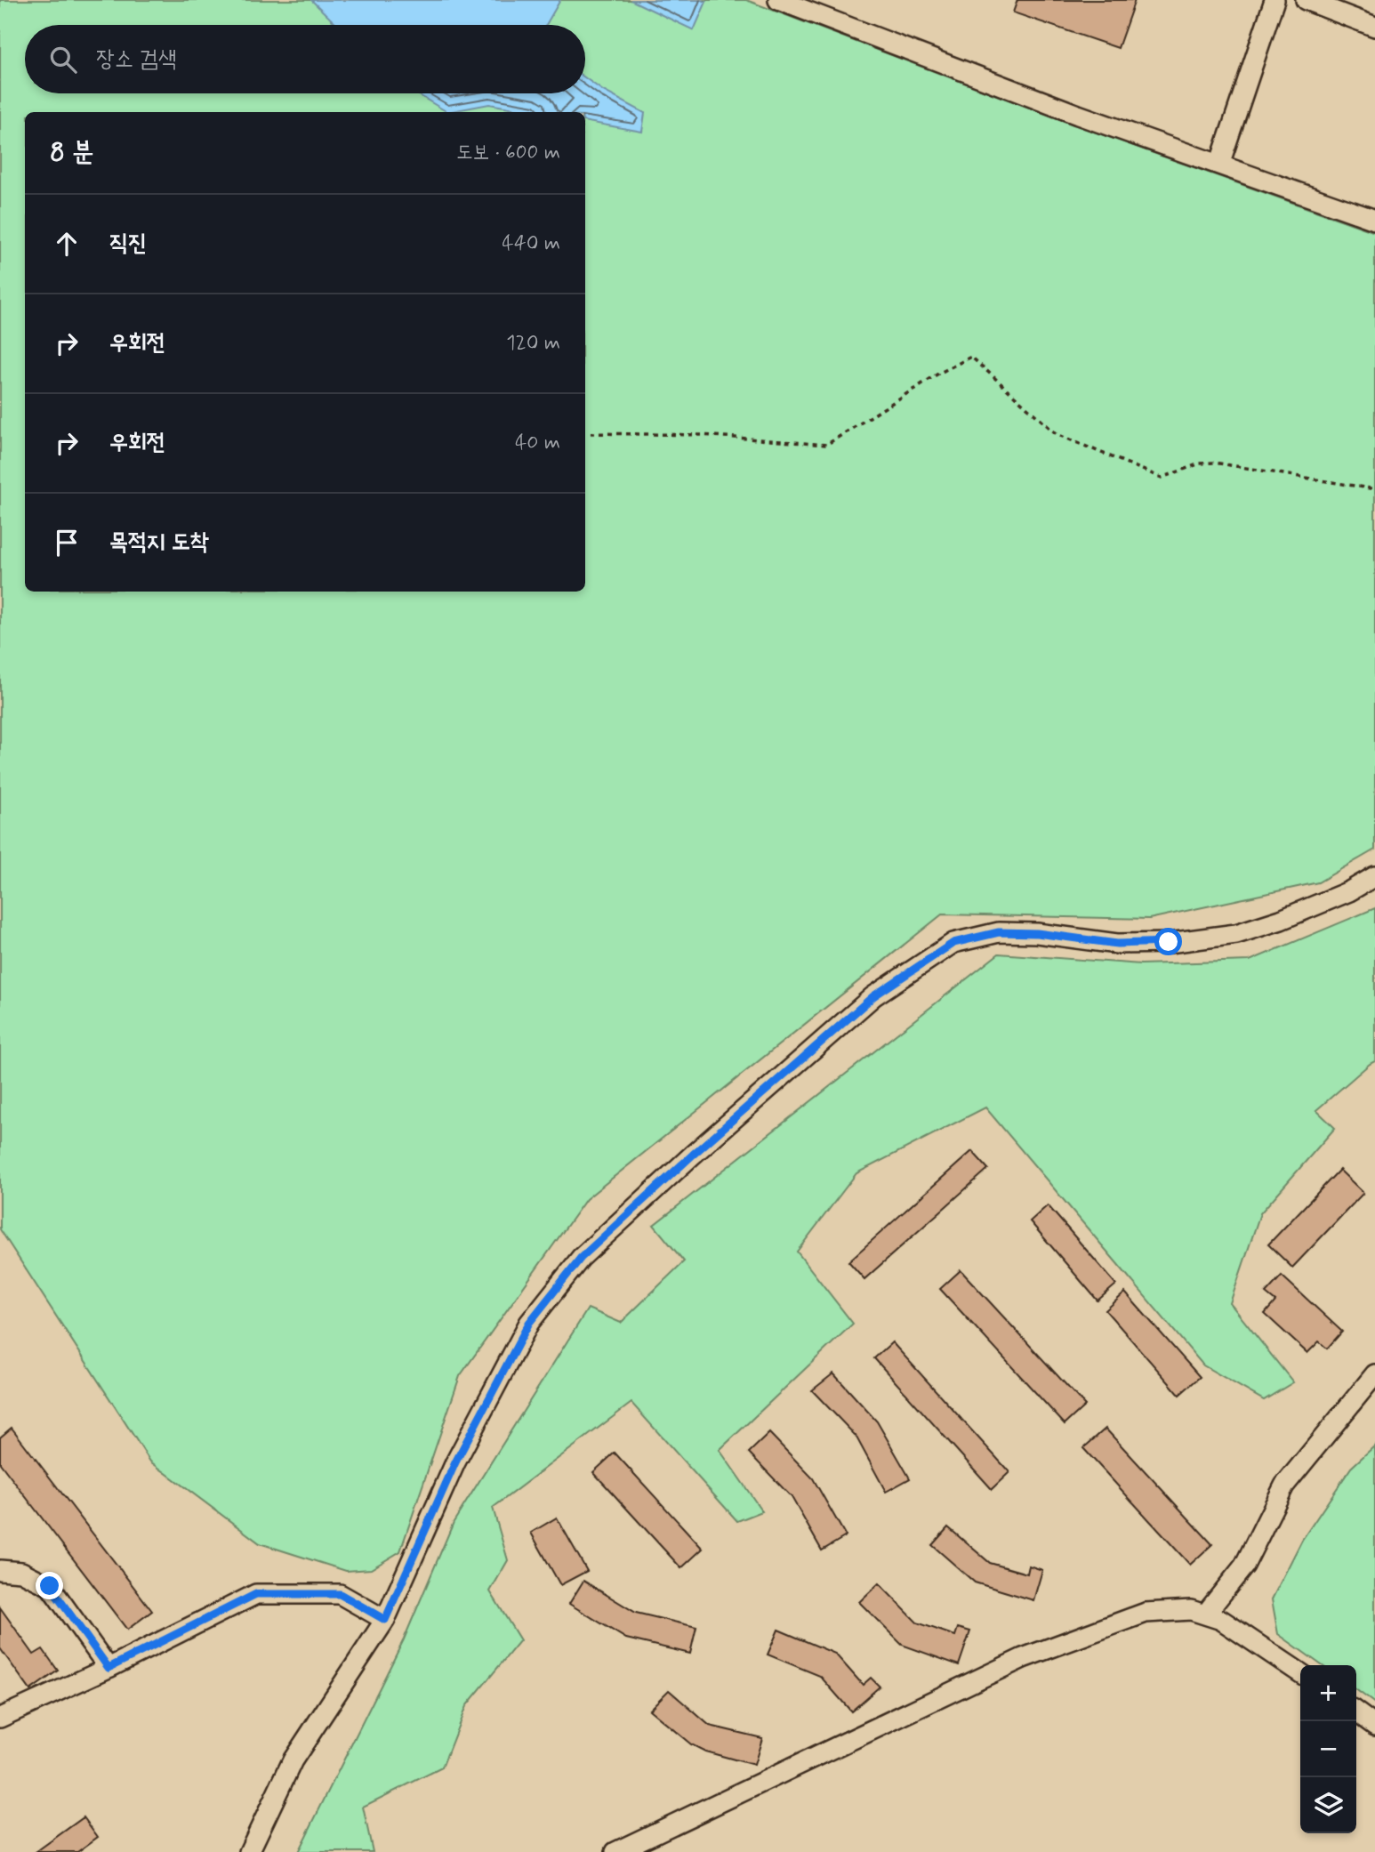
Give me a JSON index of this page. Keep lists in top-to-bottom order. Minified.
{"page":{"search":"장소 검색","heading":["8 분","도보 · 600 m"],"list":[["직진","440 m"],["우회전","120 m"],["우회전","40 m"],"목적지 도착"],"map_buttons":["+","−"]}}
